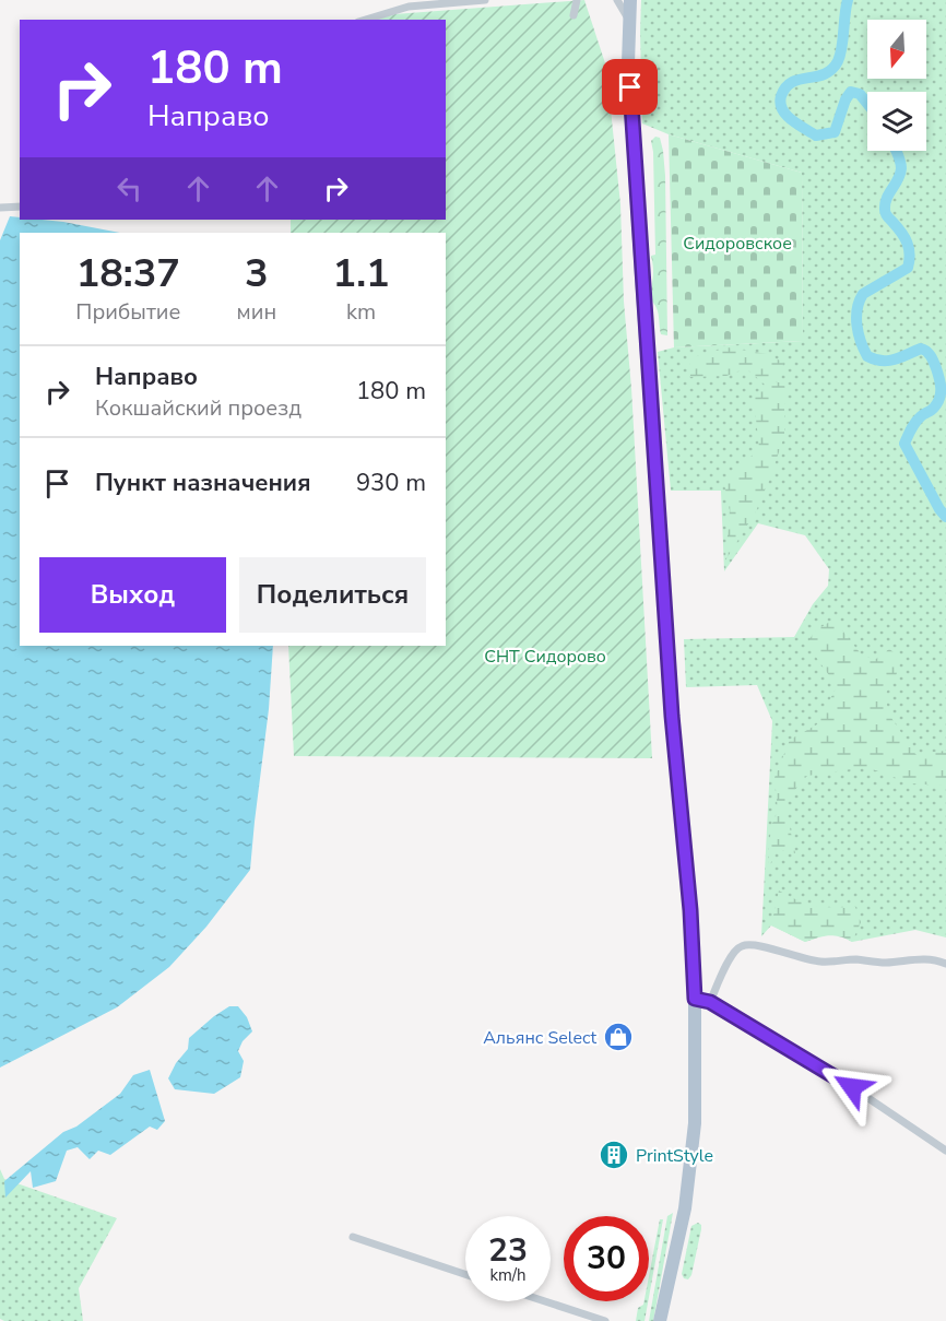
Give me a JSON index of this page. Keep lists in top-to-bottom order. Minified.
{"parks":["Сидоровское","СНТ Сидорово"],"places":{"shop":["Альянс Select"],"building":["PrintStyle"]},"north":"bottom","page":{"turn":["180 m","Направо"],"eta":["18:37","Прибытие","3","мин","1.1","km"],"list":[{"name":"Направо","note":"Кокшайский проезд","value":"180 m"},{"name":"Пункт назначения","value":"930 m"}],"buttons":["Выход","Поделиться"],"speed":"23 km/h","limit":"30"}}
